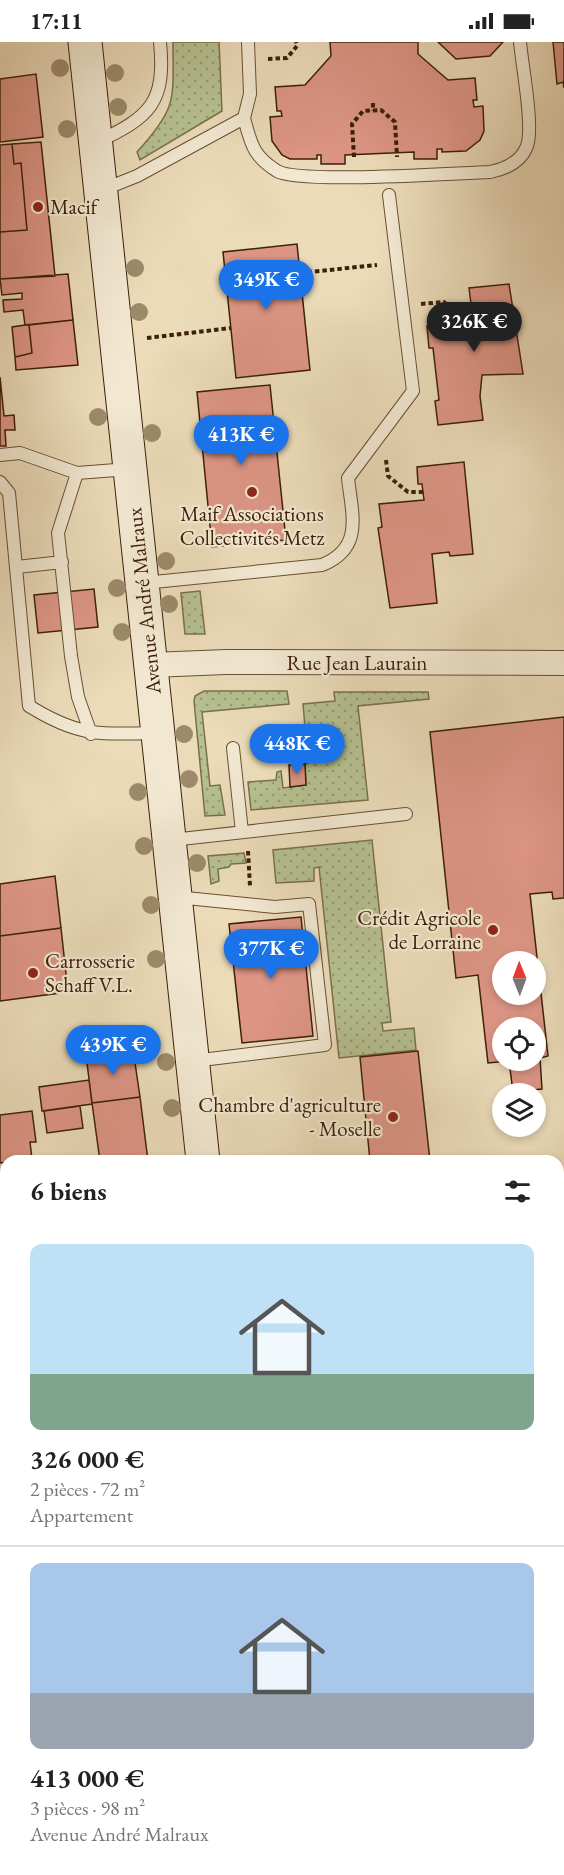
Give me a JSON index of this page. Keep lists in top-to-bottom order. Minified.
{"streets":{"main road":["Avenue André Malraux"],"street":["Rue Jean Laurain"]},"crossings":[["Avenue André Malraux","Rue Jean Laurain"]],"places":["Macif","Maif Associations Collectivités Metz","Crédit Agricole de Lorraine","Carrosserie Schaff V.L.","Chambre d'agriculture - Moselle"],"north":"top","page":{"status":"17:11","price":["349K €","326K €","413K €","448K €","377K €","439K €"],"heading":"6 biens","list":[{"name":"326 000 €","note":"2 pièces · 72 m² · Appartement"},{"name":"413 000 €","note":"3 pièces · 98 m² · Avenue André Malraux"}]}}
